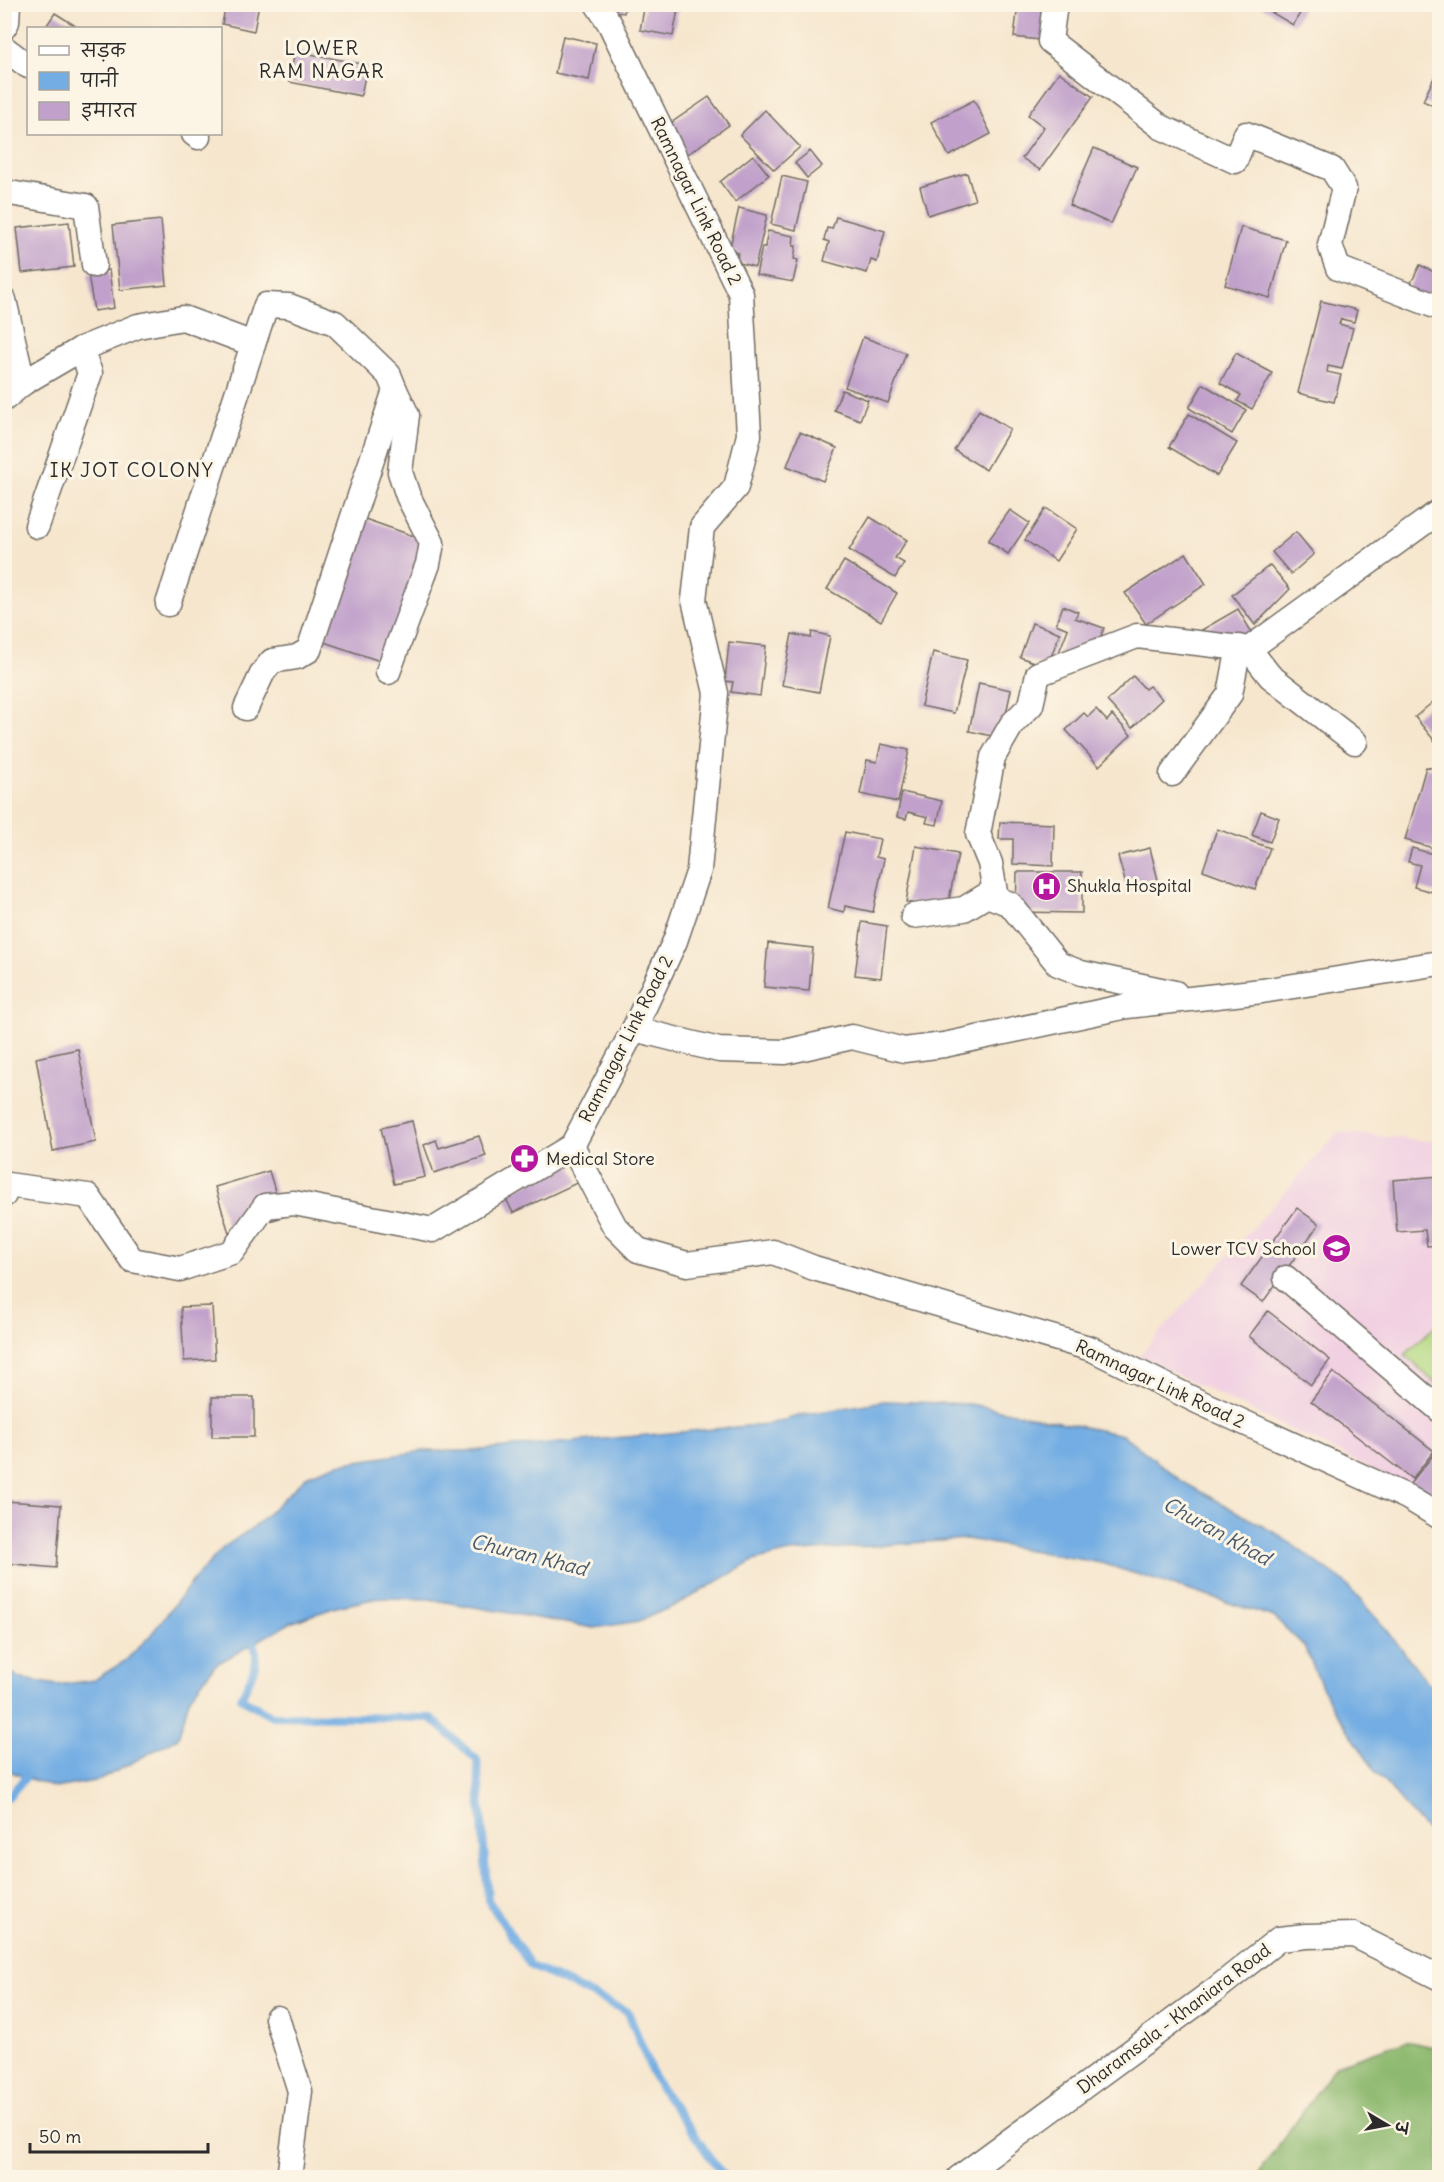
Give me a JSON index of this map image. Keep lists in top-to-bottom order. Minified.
{"streets":{"street":["Ramnagar Link Road 2","Dharamsala - Khaniara Road"]},"districts":["LOWER RAM NAGAR","IK JOT COLONY"],"water":["Churan Khad"],"places":{"hospital":["Shukla Hospital"],"pharmacy":["Medical Store"],"school or university":["Lower TCV School"]},"legend":["सड़क","पानी","इमारत"],"scale_bar":"50 m","north":"right"}
